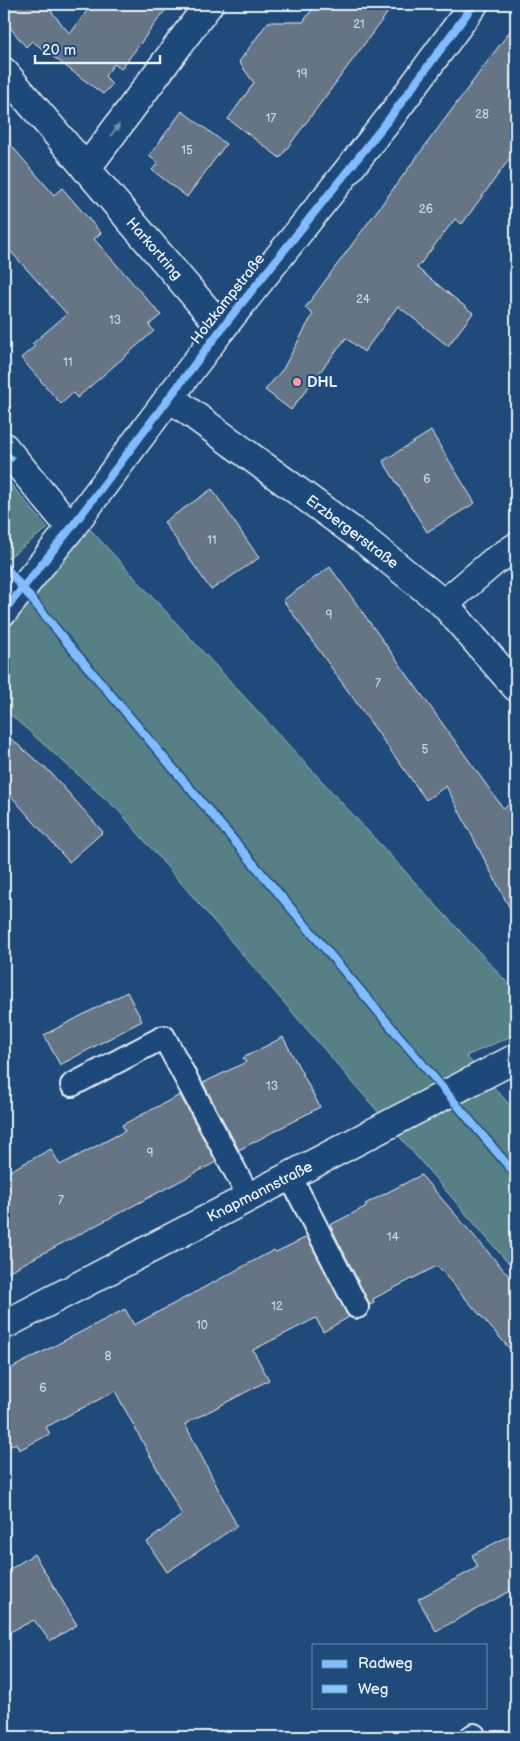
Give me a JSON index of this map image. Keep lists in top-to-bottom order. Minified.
{"streets":{"street":["Harkortring","Holzkampstraße","Erzbergerstraße","Knapmannstraße"]},"crossings":[["Harkortring","Holzkampstraße"],["Holzkampstraße","Erzbergerstraße"]],"places":["DHL"],"house_numbers":["21","19","28","17","15","26","24","13","11","6","11","9","7","5","13","9","7","14","12","10","8","6"],"legend":["Radweg","Weg"],"scale_bar":"20 m"}
